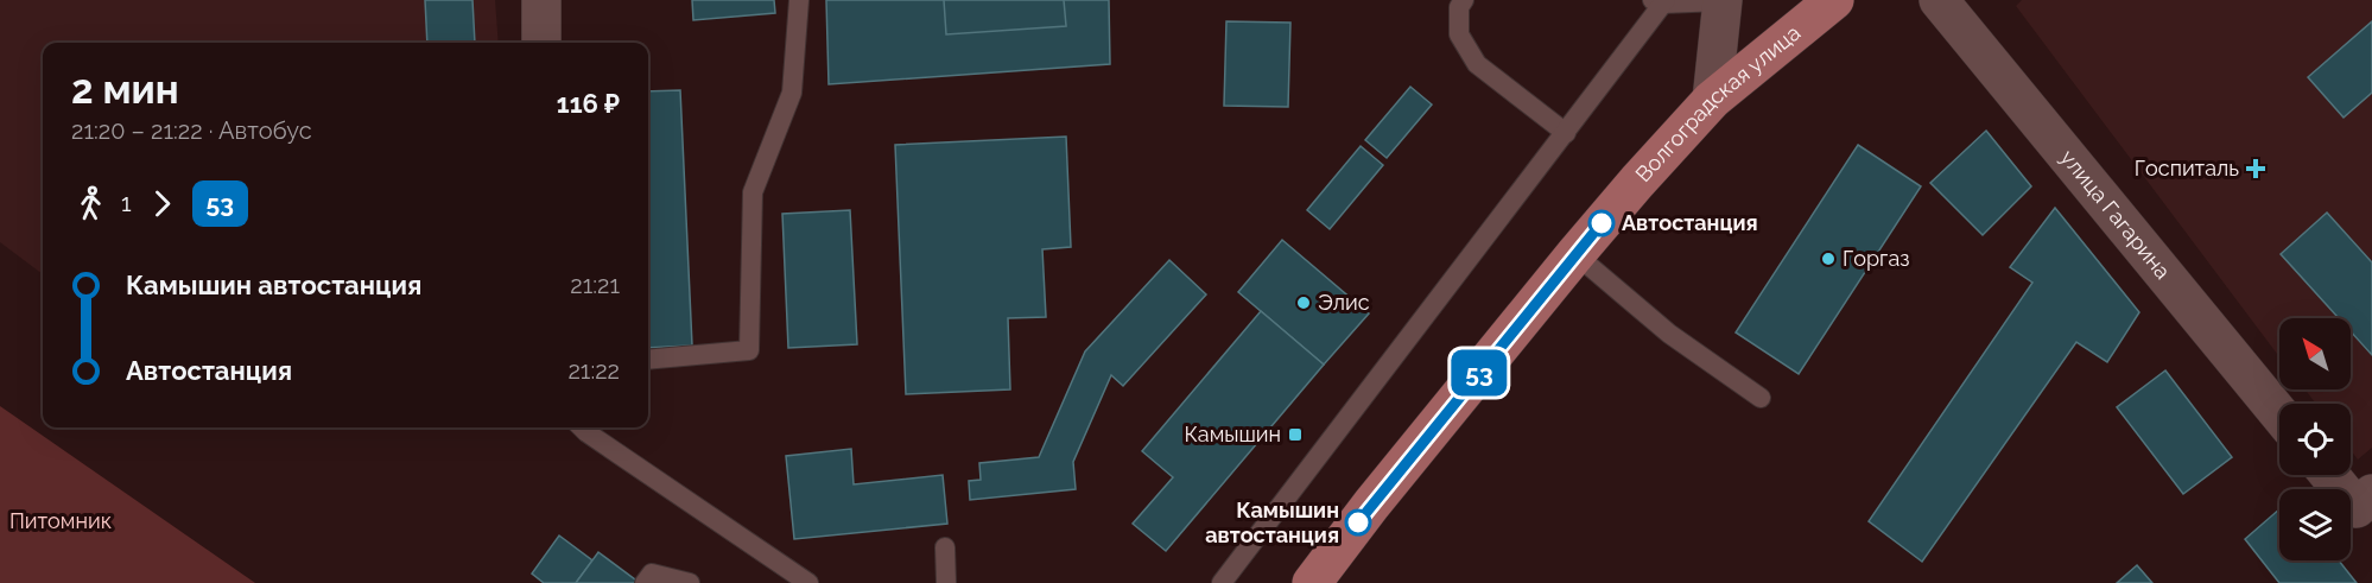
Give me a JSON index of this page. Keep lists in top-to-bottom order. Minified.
{"streets":{"main road":["Волгоградская улица"],"street":["улица Гагарина"]},"parks":["Питомник"],"places":{"health":["Госпиталь"],"other":["Автостанция","Горгаз","Элис","Камышин автостанция"],"transit":["Камышин"]},"lines":["bus line 53"],"north":"top left","page":{"on_map":"53","heading":["2 мин","21:20 – 21:22 · Автобус","116 ₽"],"legs":["1","53"],"list":[{"name":"Камышин автостанция","value":"21:21"},{"name":"Автостанция","value":"21:22"}]}}
